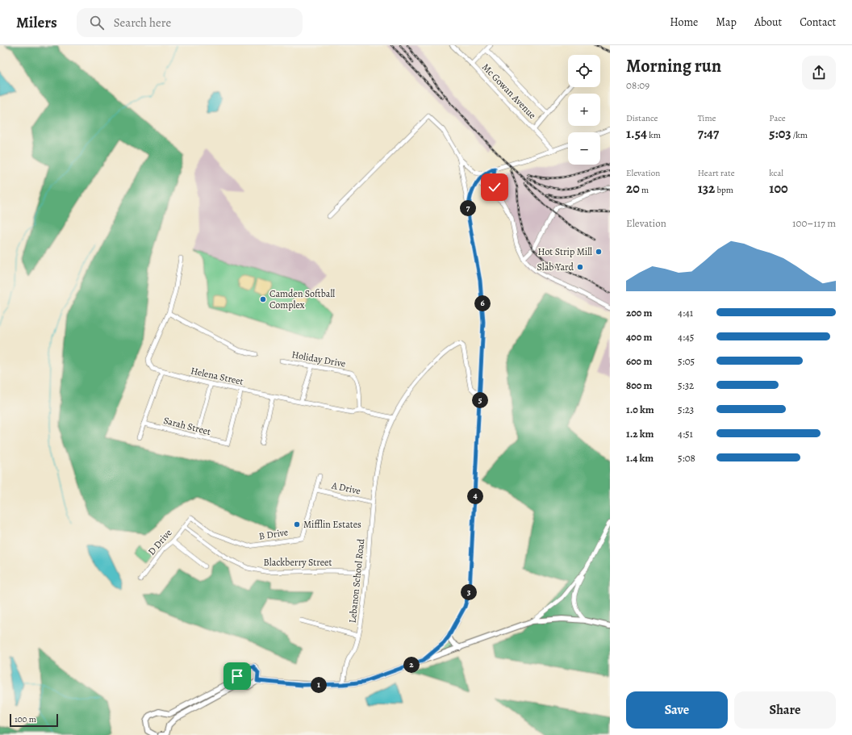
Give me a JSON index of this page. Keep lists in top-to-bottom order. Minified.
{"streets":{"street":["Mc Gowan Avenue","Holiday Drive","Helena Street","Sarah Street","A Drive","B Drive","D Drive","Blackberry Street","Lebanon School Road"]},"crossings":[["Holiday Drive","Helena Street"],["Helena Street","Sarah Street"],["Helena Street","Lebanon School Road"],["A Drive","B Drive"],["A Drive","Lebanon School Road"],["B Drive","D Drive"],["D Drive","Blackberry Street"],["Blackberry Street","Lebanon School Road"]],"places":["Hot Strip Mill","Slab Yard","Camden Softball Complex","Mifflin Estates"],"scale_bar":"100 m","page":{"header":"Milers","search":"Search here","nav":["Home","Map","About","Contact"],"heading":["Morning run","08:09"],"map_buttons":["+","−"],"stats":[["Distance","1.54 km"],["Time","7:47"],["Pace","5:03 /km"],["Elevation","20 m"],["Heart rate","132 bpm"],["kcal","100"]],"pins":["7","6","5","4","3","2","1"],"chart":["Elevation","100–117 m"],"list":[{"name":"200 m","note":"4:41"},{"name":"400 m","note":"4:45"},{"name":"600 m","note":"5:05"},{"name":"800 m","note":"5:32"},{"name":"1.0 km","note":"5:23"},{"name":"1.2 km","note":"4:51"},{"name":"1.4 km","note":"5:08"}],"buttons":["Save","Share"],"scale":"100 m"}}
